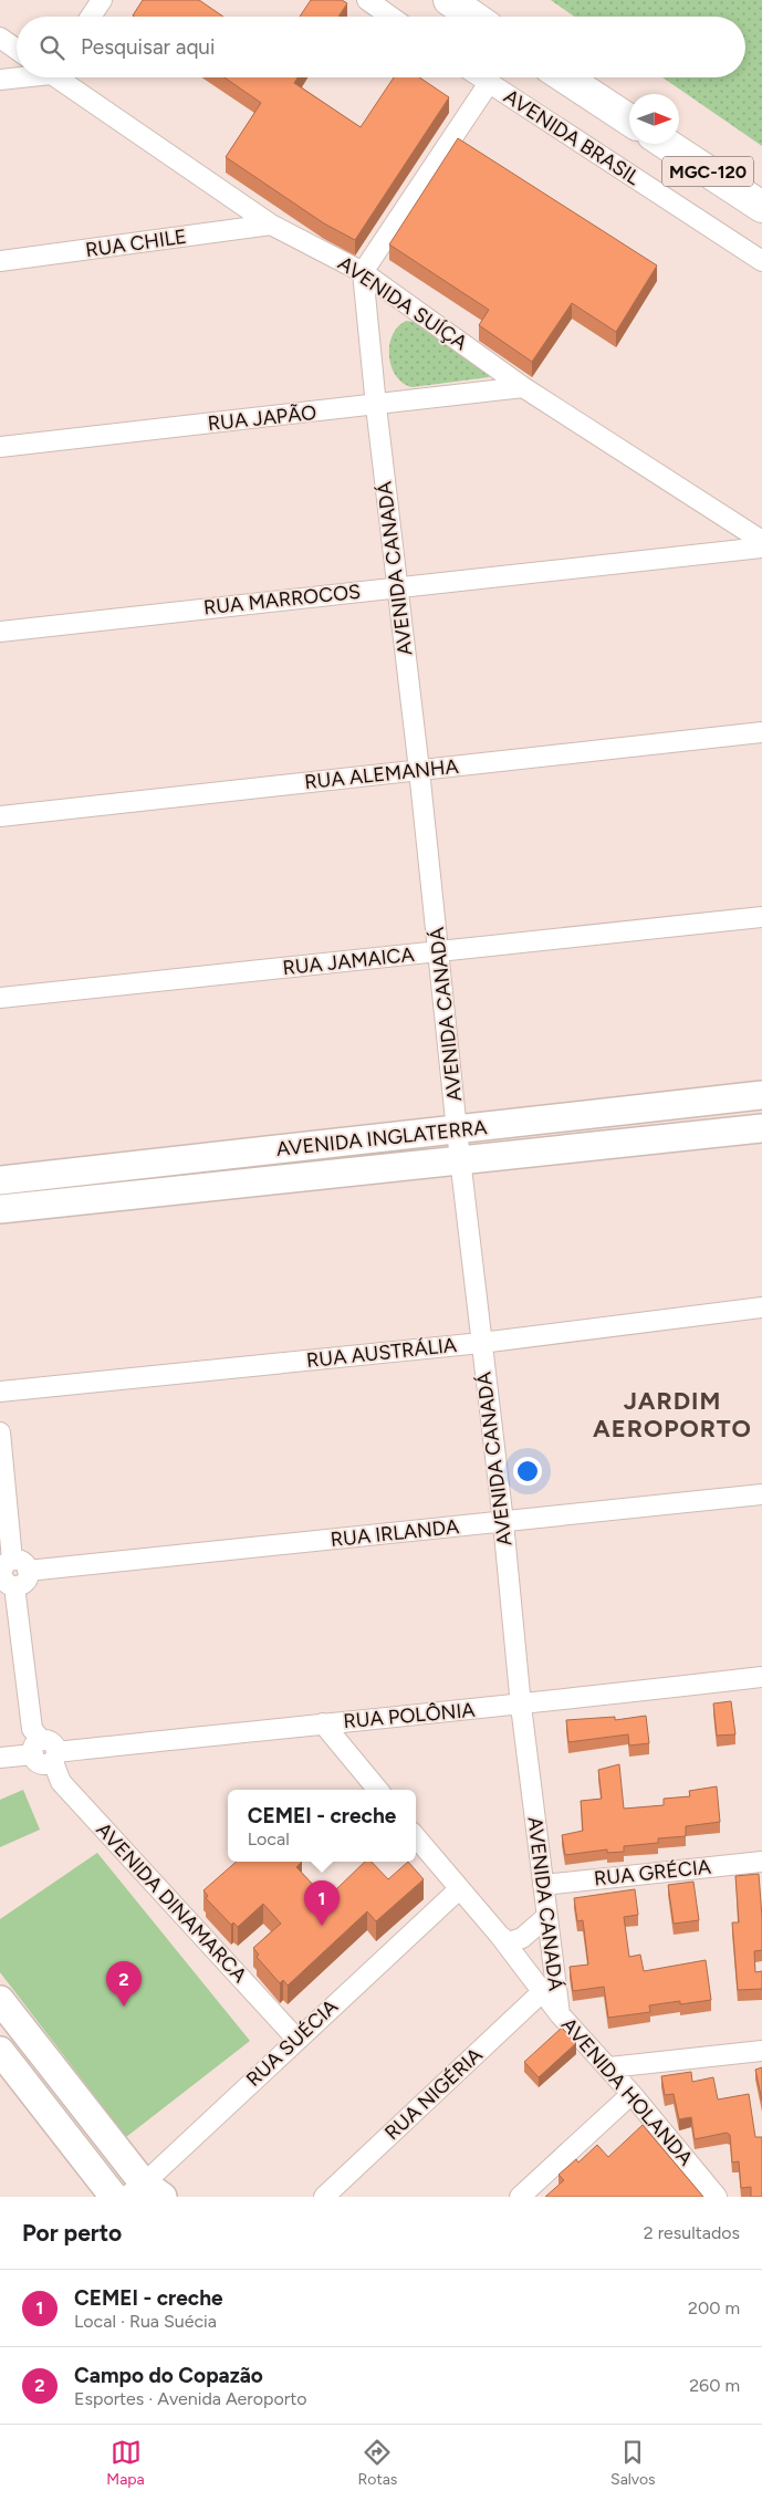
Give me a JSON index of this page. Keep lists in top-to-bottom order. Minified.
{"streets":{"main road":["MGC-120"],"street":["AVENIDA BRASIL","RUA CHILE","AVENIDA SUÍÇA","RUA JAPÃO","AVENIDA CANADÁ","RUA MARROCOS","RUA ALEMANHA","RUA JAMAICA","AVENIDA INGLATERRA","RUA AUSTRÁLIA","RUA IRLANDA","RUA POLÔNIA","RUA GRÉCIA","AVENIDA DINAMARCA","RUA SUÉCIA","AVENIDA HOLANDA","RUA NIGÉRIA"]},"crossings":[["RUA CHILE","AVENIDA SUÍÇA"],["AVENIDA SUÍÇA","RUA JAPÃO"],["AVENIDA SUÍÇA","AVENIDA CANADÁ"],["RUA JAPÃO","AVENIDA CANADÁ"],["AVENIDA CANADÁ","RUA MARROCOS"],["AVENIDA CANADÁ","RUA ALEMANHA"],["AVENIDA CANADÁ","RUA JAMAICA"],["AVENIDA CANADÁ","AVENIDA INGLATERRA"],["AVENIDA CANADÁ","RUA AUSTRÁLIA"],["AVENIDA CANADÁ","RUA IRLANDA"],["AVENIDA CANADÁ","RUA POLÔNIA"],["AVENIDA CANADÁ","RUA GRÉCIA"],["AVENIDA CANADÁ","AVENIDA HOLANDA"],["RUA POLÔNIA","AVENIDA DINAMARCA"],["AVENIDA DINAMARCA","RUA SUÉCIA"],["RUA SUÉCIA","AVENIDA HOLANDA"],["AVENIDA HOLANDA","RUA NIGÉRIA"]],"districts":["JARDIM AEROPORTO"],"north":"right","page":{"search":"Pesquisar aqui","popup":["CEMEI - creche","Local"],"pins":["1","2"],"heading":["Por perto","2 resultados"],"list":[{"mark":"1","name":"CEMEI - creche","note":"Local · Rua Suécia","value":"200 m"},{"mark":"2","name":"Campo do Copazão","note":"Esportes · Avenida Aeroporto","value":"260 m"}],"nav":["Mapa","Rotas","Salvos"]}}
